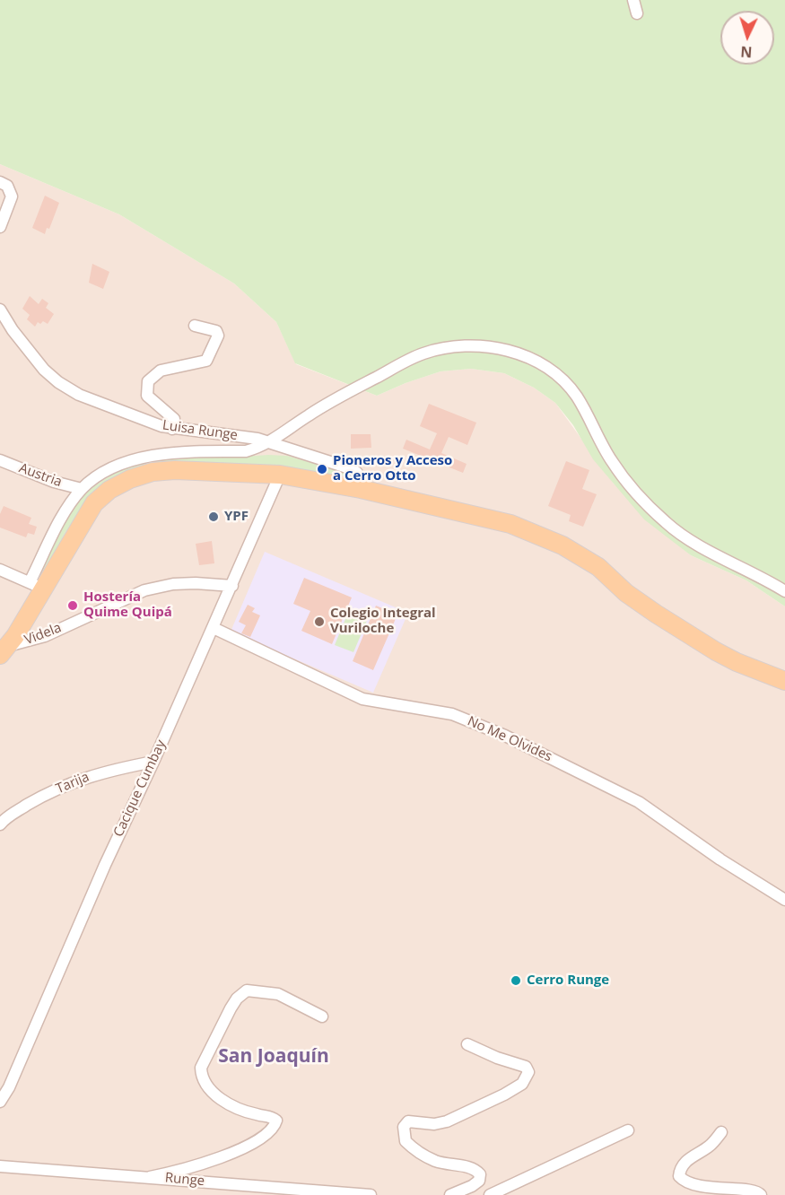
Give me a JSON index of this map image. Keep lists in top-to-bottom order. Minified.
{"streets":{"street":["Luisa Runge","Austria","Videla","No Me Olvides","Tarija","Cacique Cumbay","Runge"]},"crossings":[["Videla","Cacique Cumbay"],["No Me Olvides","Cacique Cumbay"],["Tarija","Cacique Cumbay"]],"districts":["San Joaquín"],"places":["Pioneros y Acceso a Cerro Otto","YPF","Hostería Quime Quipá","Colegio Integral Vuriloche","Cerro Runge"],"north":"bottom"}
